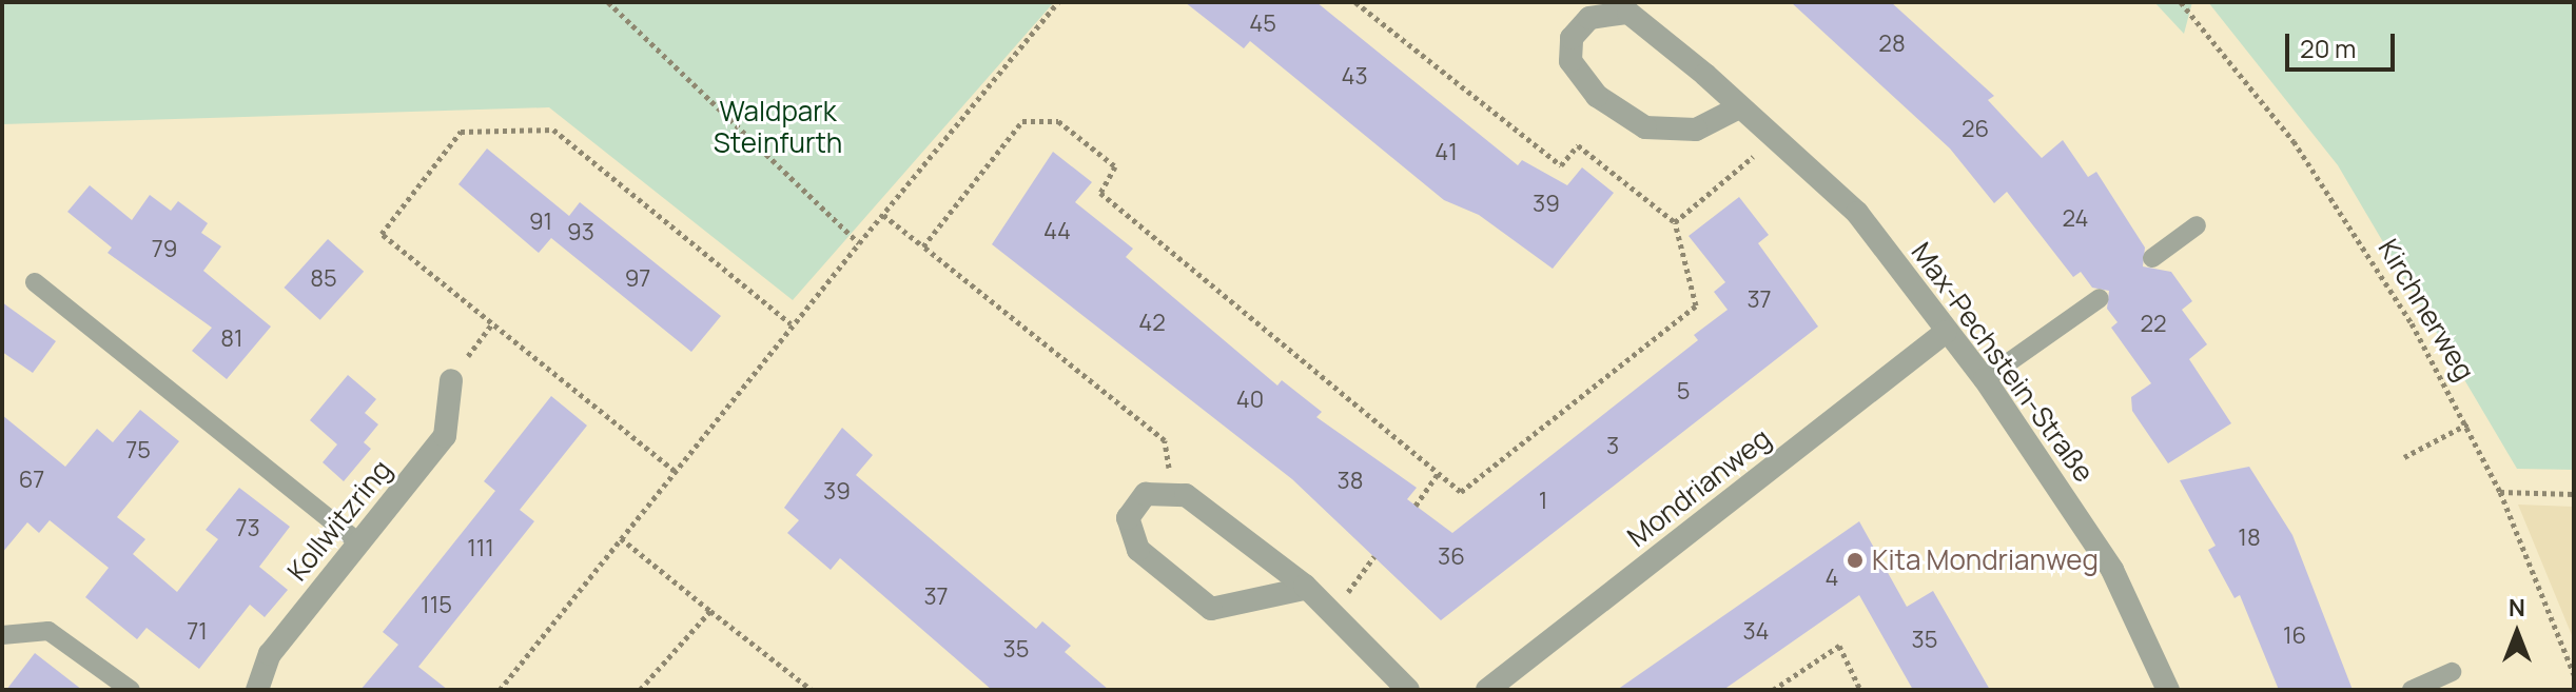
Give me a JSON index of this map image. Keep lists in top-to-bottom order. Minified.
{"streets":{"street":["Max-Pechstein-Straße","Mondrianweg","Kollwitzring"],"path":["Kirchnerweg"]},"crossings":[["Max-Pechstein-Straße","Mondrianweg"]],"parks":["Waldpark Steinfurth"],"places":["Kita Mondrianweg"],"house_numbers":["45","28","43","26","41","39","24","91","44","93","79","85","97","37","42","22","81","5","40","3","75","67","38","39","1","73","18","111","36","4","37","115","71","34","16","35","35"],"scale_bar":"20 m","north":"top"}
